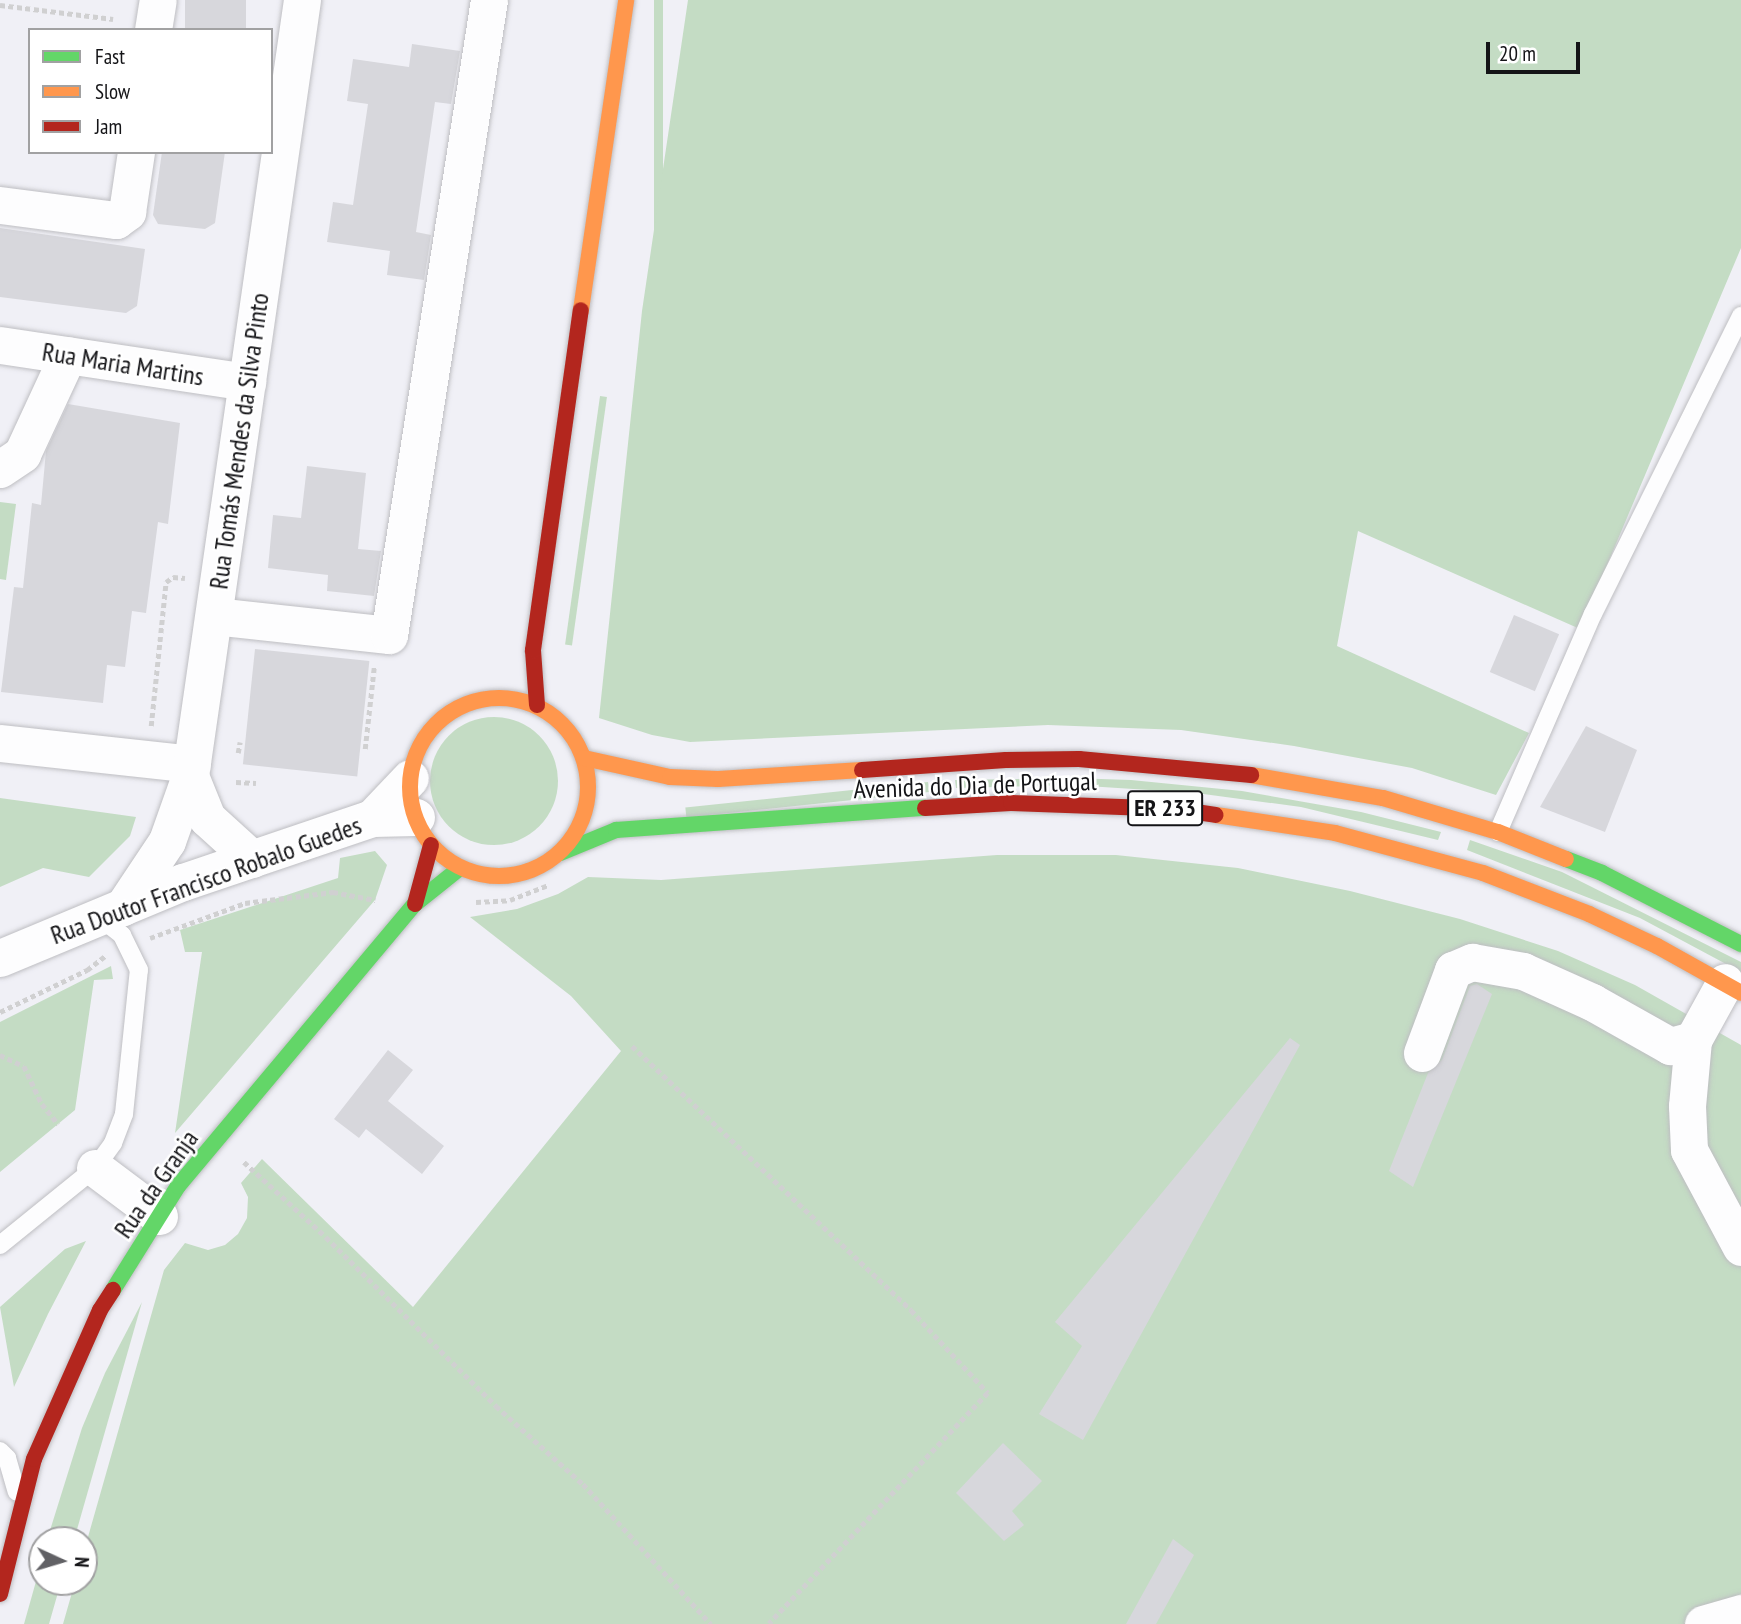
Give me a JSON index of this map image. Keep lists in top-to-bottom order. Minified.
{"streets":{"main road":["Avenida do Dia de Portugal","ER 233","Rua da Granja"],"street":["Rua Maria Martins","Rua Tomás Mendes da Silva Pinto","Rua Doutor Francisco Robalo Guedes"]},"crossings":[["Rua Maria Martins","Rua Tomás Mendes da Silva Pinto"],["Rua Tomás Mendes da Silva Pinto","Rua Doutor Francisco Robalo Guedes"],["Avenida do Dia de Portugal","Rua Doutor Francisco Robalo Guedes"],["Avenida do Dia de Portugal","Rua da Granja"],["Rua Doutor Francisco Robalo Guedes","Rua da Granja"]],"legend":["Fast","Slow","Jam"],"scale_bar":"20 m","north":"right"}
